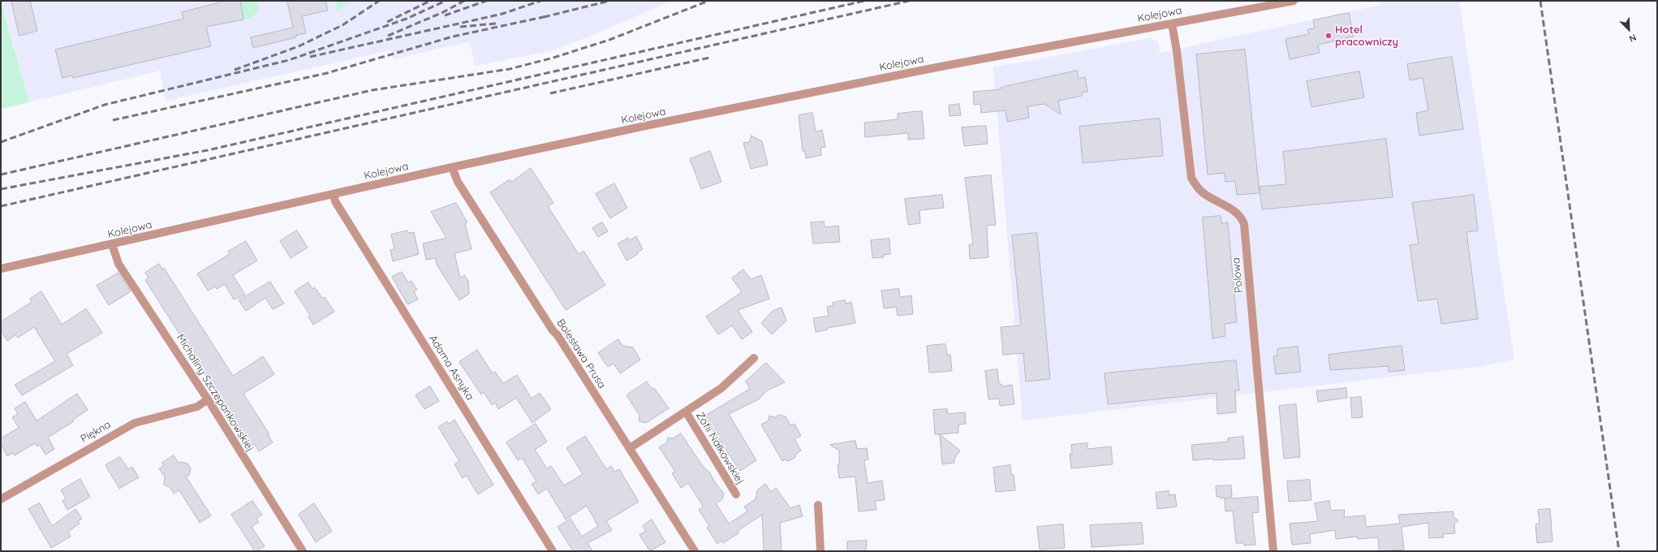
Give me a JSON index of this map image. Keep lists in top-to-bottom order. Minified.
{"streets":{"street":["Kolejowa","Polowa","Bolesława Prusa","Adama Asnyka","Michaliny Szczepankowskiej","Piękna","Zofii Nałkowskiej"]},"crossings":[["Kolejowa","Polowa"],["Kolejowa","Bolesława Prusa"],["Kolejowa","Adama Asnyka"],["Kolejowa","Michaliny Szczepankowskiej"],["Bolesława Prusa","Zofii Nałkowskiej"],["Michaliny Szczepankowskiej","Piękna"]],"places":["Hotel pracowniczy"],"north":"bottom right"}
